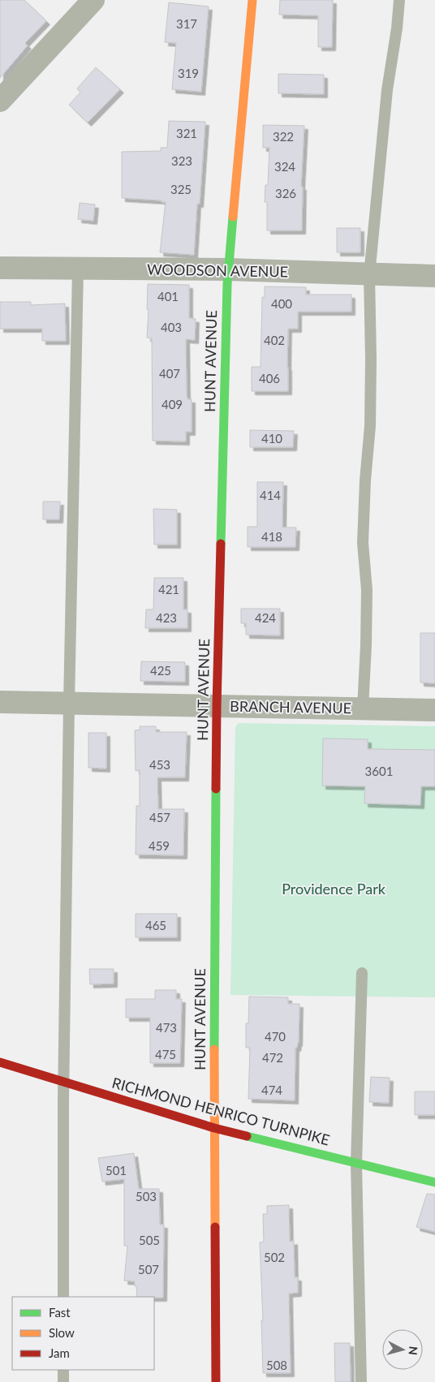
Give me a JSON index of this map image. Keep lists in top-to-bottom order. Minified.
{"streets":{"street":["WOODSON AVENUE","HUNT AVENUE","BRANCH AVENUE","RICHMOND HENRICO TURNPIKE"]},"crossings":[["WOODSON AVENUE","HUNT AVENUE"],["HUNT AVENUE","BRANCH AVENUE"],["HUNT AVENUE","RICHMOND HENRICO TURNPIKE"]],"parks":["Providence Park"],"house_numbers":["317","319","321","322","323","324","325","326","401","400","403","402","407","406","409","410","414","418","421","423","424","425","453","3601","457","459","465","473","470","475","472","474","501","503","505","502","507","508"],"legend":["Fast","Slow","Jam"],"north":"right"}
